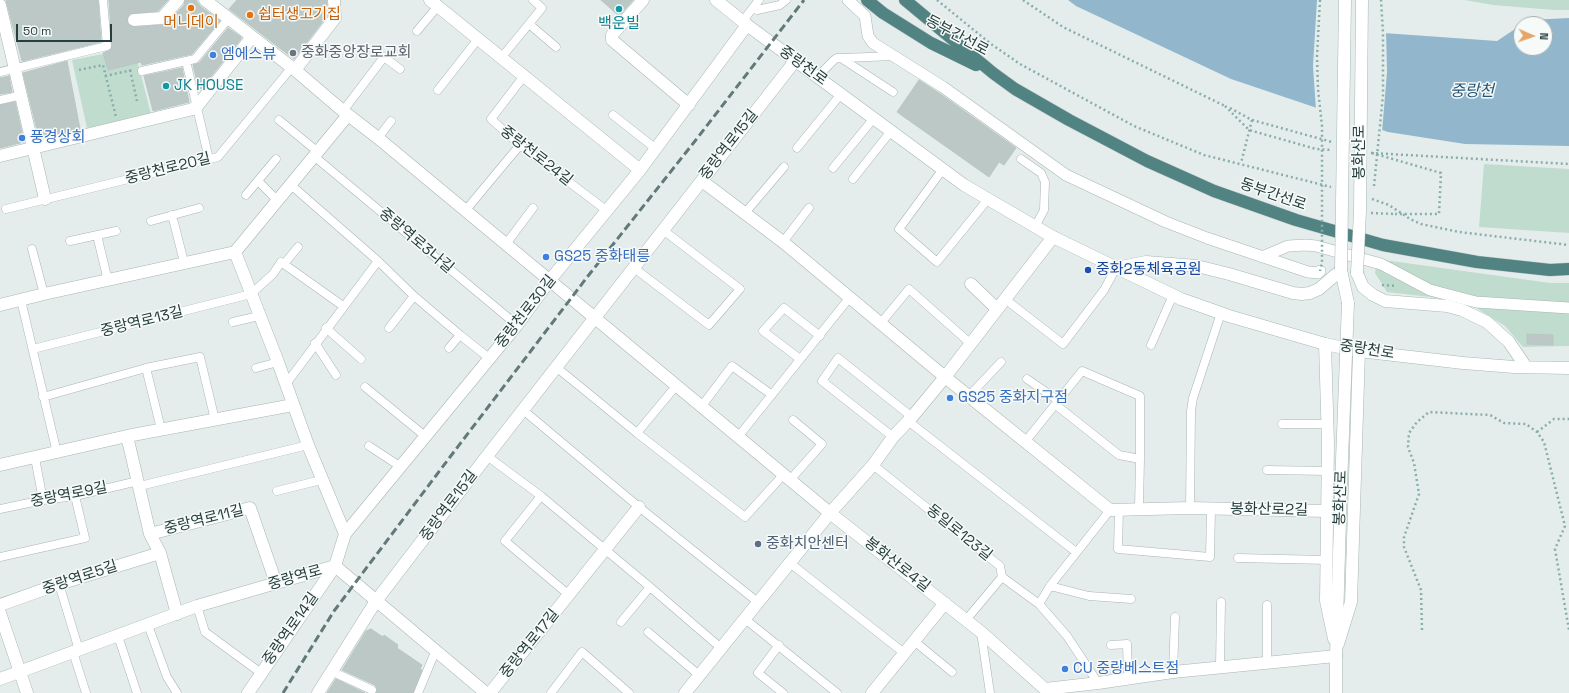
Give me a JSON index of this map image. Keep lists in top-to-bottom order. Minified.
{"streets":{"highway":["동부간선로"],"street":["중랑천로","중랑역로15길","봉화산로","중랑천로30길","봉화산로2길","중랑역로11길","봉화산로4길","중랑역로5길","중랑역로","중랑역로14길","중랑역로17길"],"lane":["중랑천로24길","중랑천로20길","중랑역로3나길","중랑역로13길","중랑역로9길","동일로123길"]},"crossings":[["중랑천로","중랑역로15길"],["중랑천로","중랑천로30길"],["중랑역로15길","봉화산로4길"],["중랑역로15길","중랑역로"],["봉화산로","봉화산로4길"],["중랑천로24길","중랑천로30길"],["중랑역로3나길","중랑천로30길"],["중랑천로30길","중랑역로"],["중랑천로30길","중랑역로14길"],["중랑역로11길","중랑역로"],["중랑역로","중랑역로14길"]],"water":["중랑천"],"places":["머니데이","백운빌","쉽터생고기집","중화중앙장로교회","엠에스뷰","JK HOUSE","풍경상회","GS25 중화태릉","중화2동체육공원","GS25 중화지구점","중화치안센터","CU 중랑베스트점"],"scale_bar":"50 m","north":"right"}
